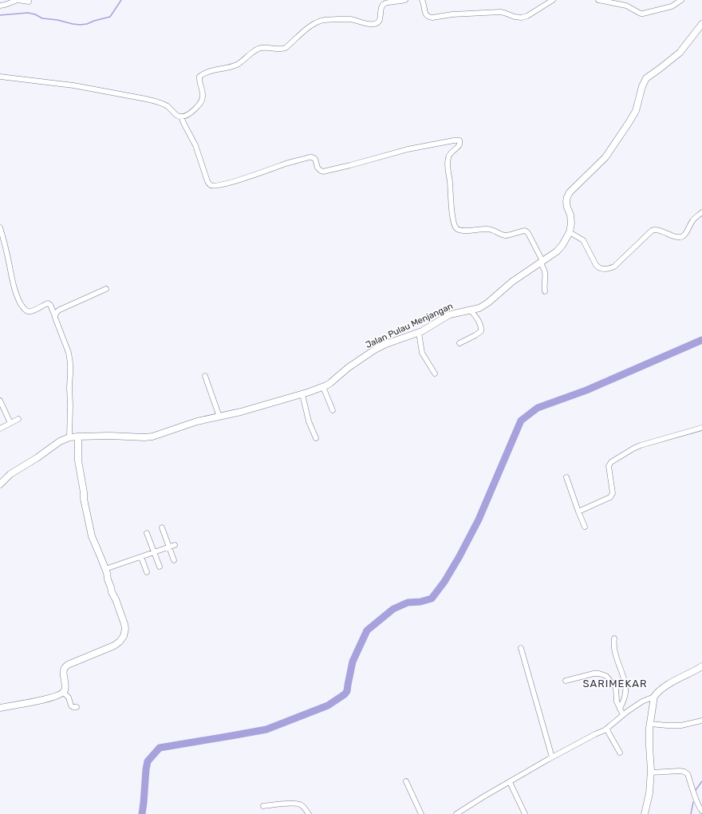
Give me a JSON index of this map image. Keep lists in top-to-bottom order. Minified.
{"streets":{"street":["Jalan Pulau Menjangan"]},"districts":["SARIMEKAR"]}
